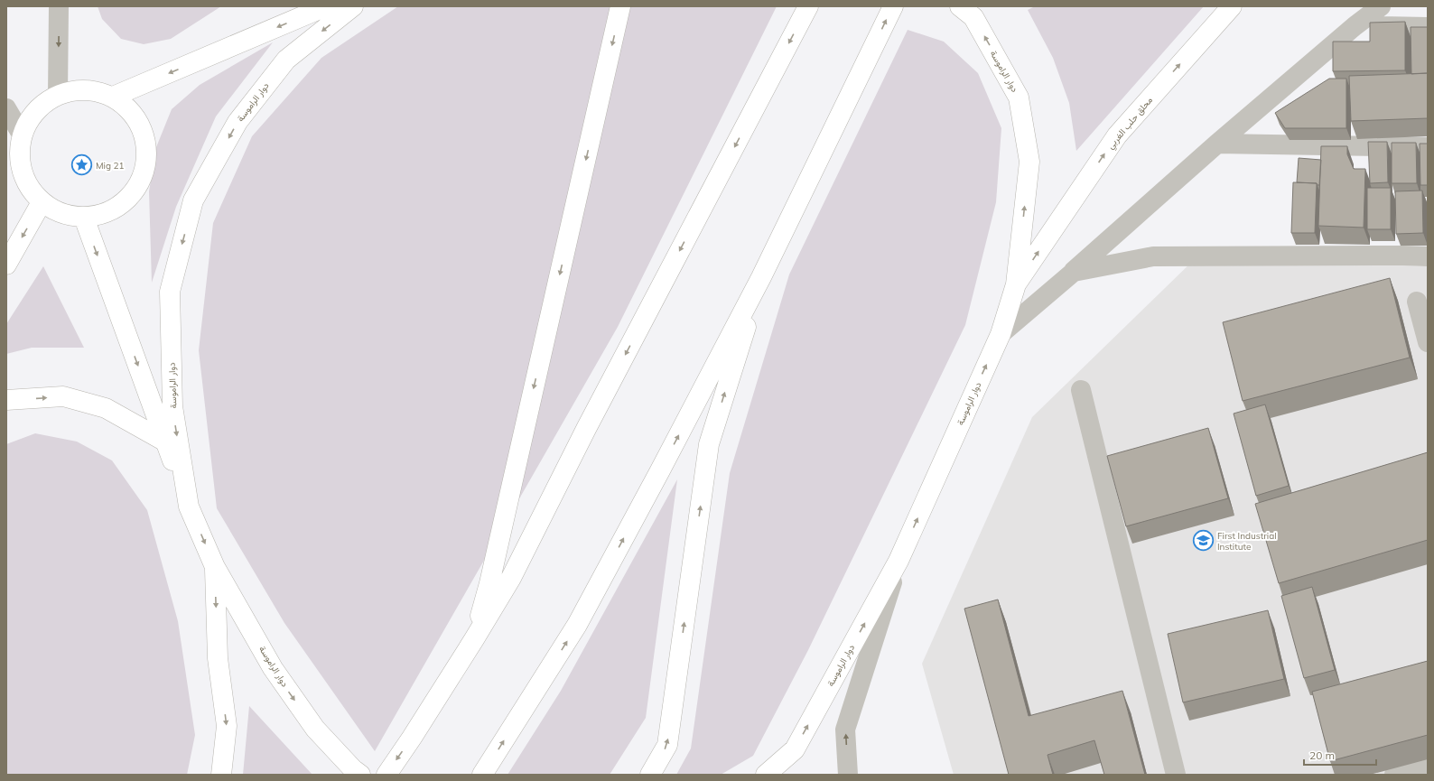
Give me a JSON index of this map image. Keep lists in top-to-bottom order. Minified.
{"streets":{"main road":["دوار الراموسة","محلق حلب الغربي"]},"crossings":[["دوار الراموسة","محلق حلب الغربي"]],"one_way":["محلق حلب الغربي"],"places":{"place":["Mig 21"],"school or university":["First Industrial Institute"]},"scale_bar":"20 m"}
